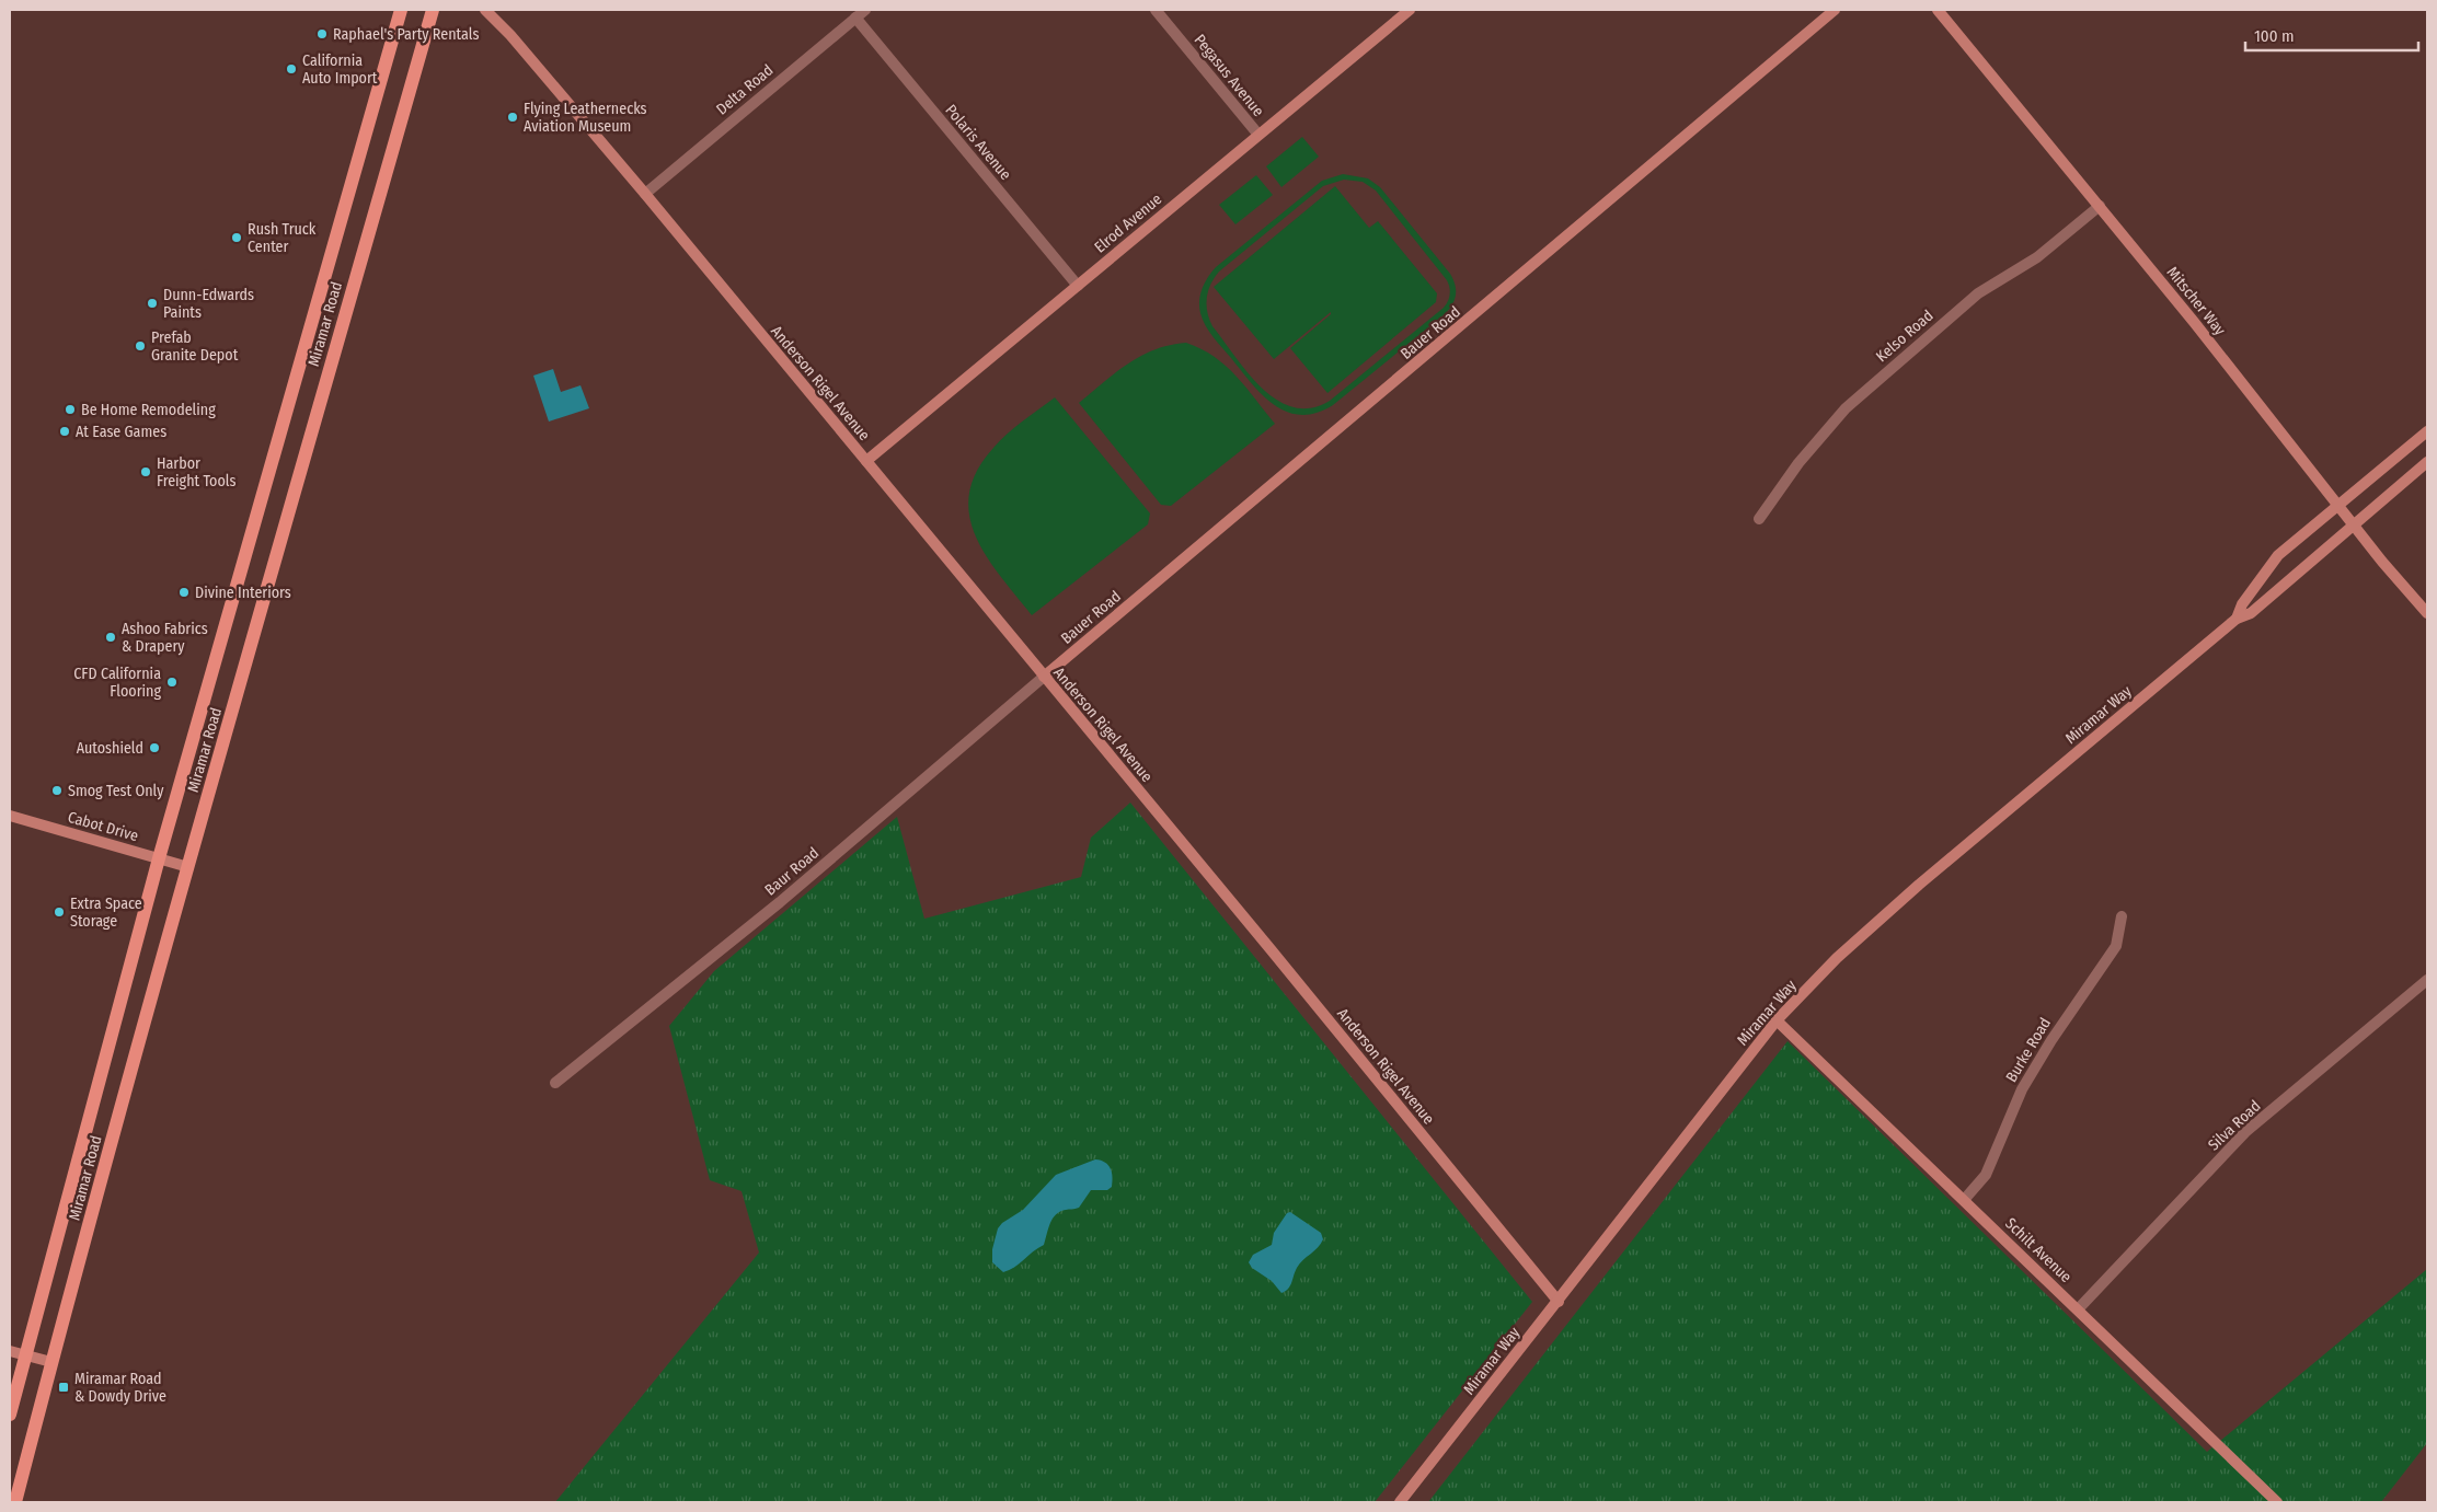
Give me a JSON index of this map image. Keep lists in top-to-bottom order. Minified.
{"streets":{"main road":["Miramar Road"],"street":["Pegasus Avenue","Delta Road","Polaris Avenue","Elrod Avenue","Mitscher Way","Bauer Road","Kelso Road","Anderson Rigel Avenue","Miramar Way","Cabot Drive","Baur Road","Burke Road","Silva Road","Schilt Avenue"]},"crossings":[["Pegasus Avenue","Elrod Avenue"],["Delta Road","Polaris Avenue"],["Delta Road","Anderson Rigel Avenue"],["Polaris Avenue","Elrod Avenue"],["Elrod Avenue","Anderson Rigel Avenue"],["Mitscher Way","Kelso Road"],["Mitscher Way","Miramar Way"],["Miramar Road","Cabot Drive"],["Bauer Road","Anderson Rigel Avenue"],["Bauer Road","Baur Road"],["Anderson Rigel Avenue","Miramar Way"],["Anderson Rigel Avenue","Baur Road"],["Miramar Way","Schilt Avenue"],["Burke Road","Schilt Avenue"],["Silva Road","Schilt Avenue"]],"places":{"other":["Raphael's Party Rentals","California Auto Import","Flying Leathernecks Aviation Museum","Rush Truck Center","Dunn-Edwards Paints","Prefab Granite Depot","Be Home Remodeling","At Ease Games","Harbor Freight Tools","Divine Interiors","Ashoo Fabrics & Drapery","CFD California Flooring","Autoshield","Smog Test Only","Extra Space Storage"],"transit":["Miramar Road & Dowdy Drive"]},"scale_bar":"100 m"}
